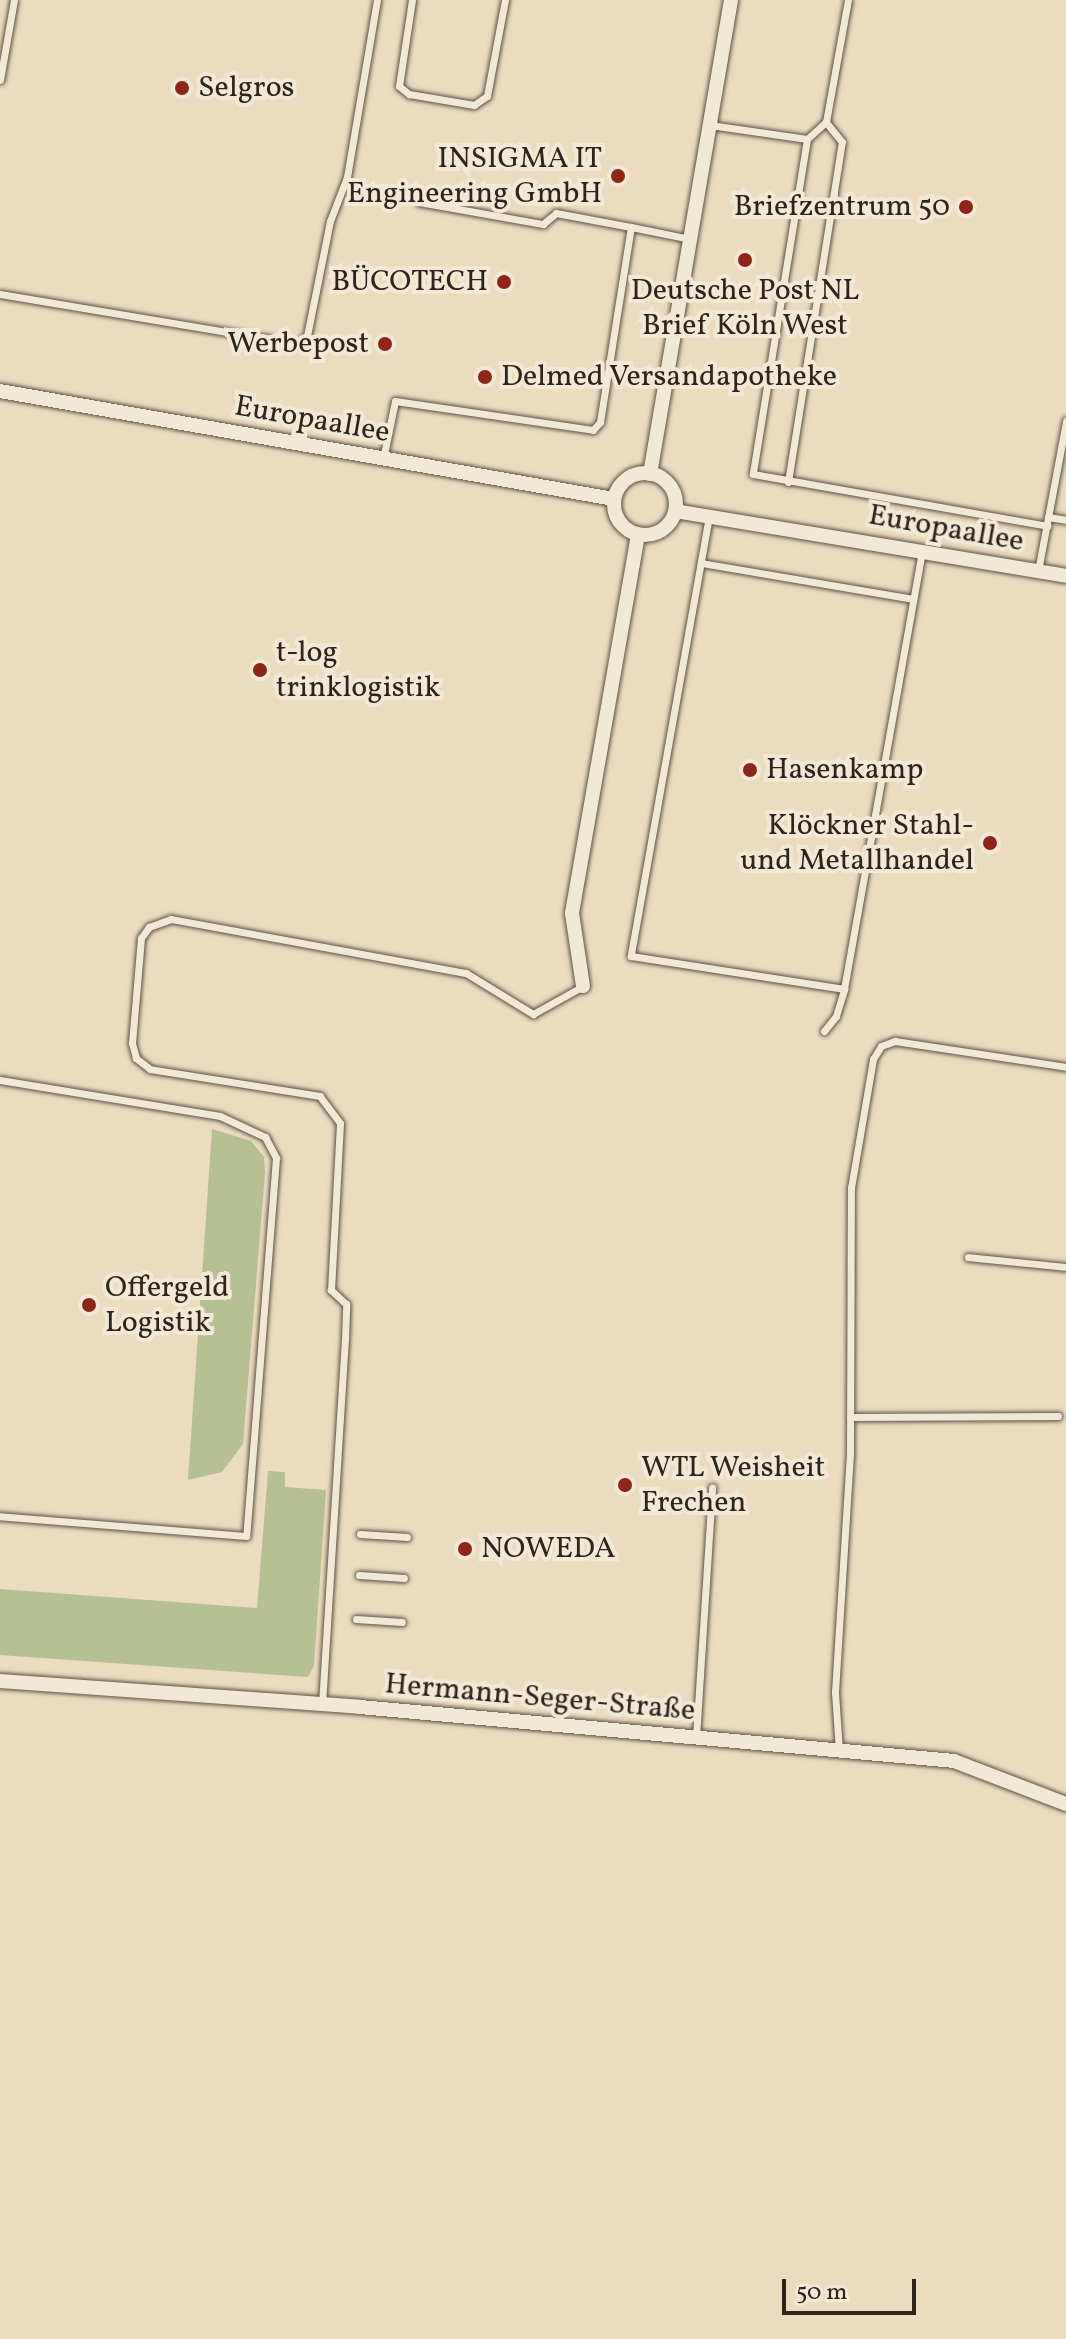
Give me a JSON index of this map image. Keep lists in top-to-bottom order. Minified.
{"streets":{"street":["Europaallee","Hermann-Seger-Straße"]},"places":["Selgros","INSIGMA IT Engineering GmbH","Briefzentrum 50","Deutsche Post NL Brief Köln West","BÜCOTECH","Werbepost","Delmed Versandapotheke","t-log trinklogistik","Hasenkamp","Klöckner Stahl- und Metallhandel","Offergeld Logistik","WTL Weisheit Frechen","NOWEDA"],"scale_bar":"50 m"}
